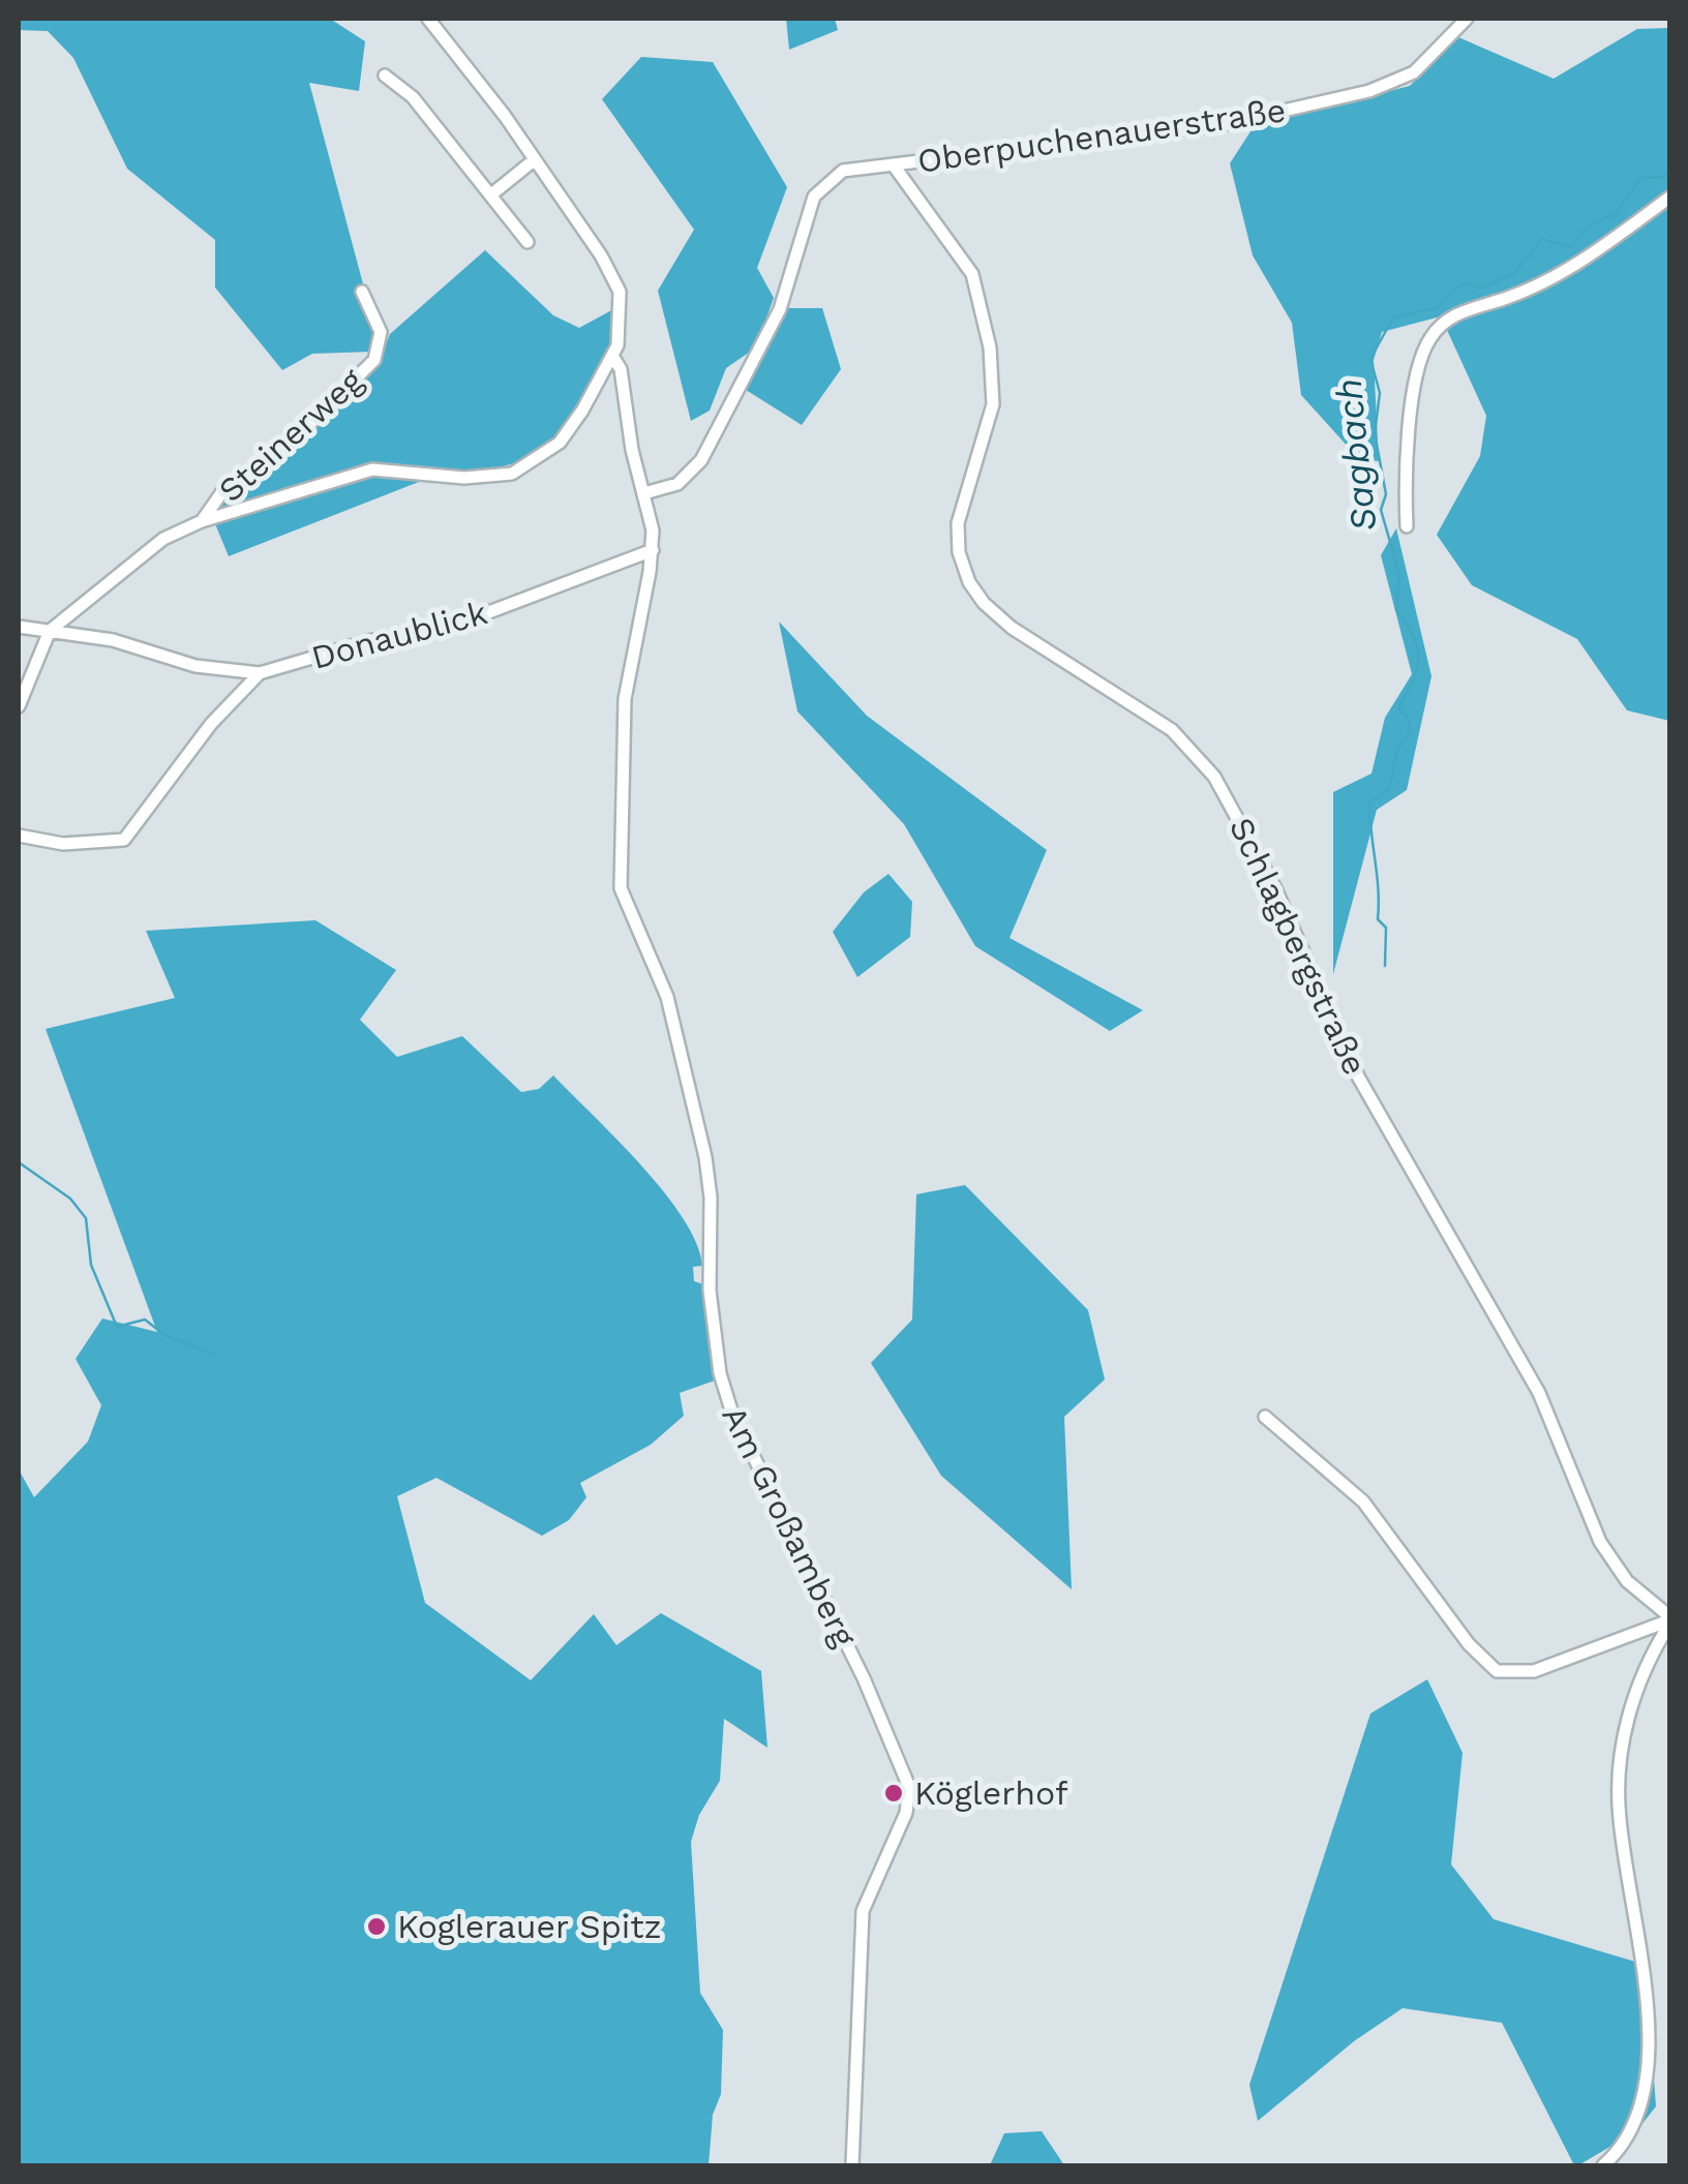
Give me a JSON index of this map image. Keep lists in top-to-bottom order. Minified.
{"streets":{"street":["Oberpuchenauerstraße","Steinerweg","Donaublick","Schlagbergstraße","Am Großamberg"]},"crossings":[["Oberpuchenauerstraße","Schlagbergstraße"],["Donaublick","Am Großamberg"]],"water":["Sagbach"],"places":["Köglerhof","Koglerauer Spitz"]}
